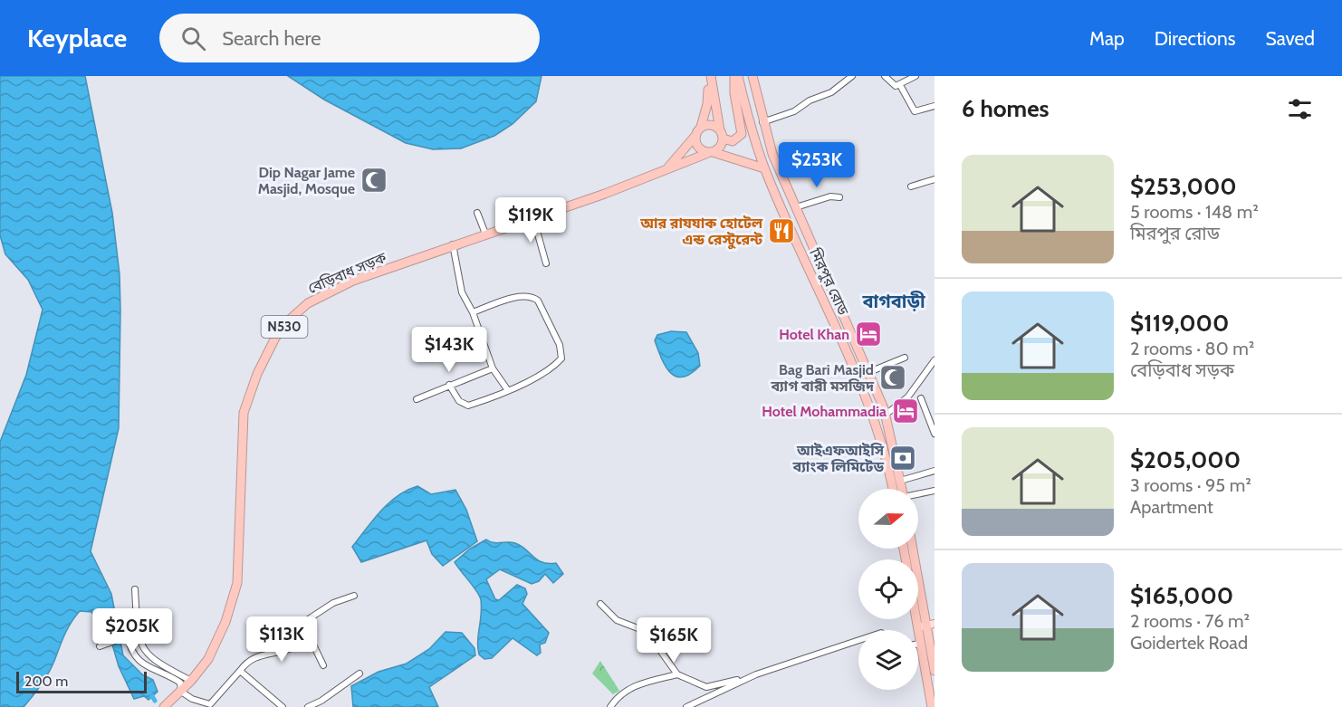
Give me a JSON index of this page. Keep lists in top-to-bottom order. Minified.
{"streets":{"highway":["বেড়িবাধ সড়ক","মিরপুর রোড","N530"]},"districts":["বাগবাড়ী"],"places":{"mosque":["Dip Nagar Jame Masjid, Mosque","Bag Bari Masjid ব্যাগ বারী মসজিদ"],"restaurant":["আর রাযযাক হোটেল এন্ড রেস্টুরেন্ট"],"hotel":["Hotel Khan","Hotel Mohammadia"],"bank":["আইএফআইসি ব্যাংক লিমিটেড"]},"scale_bar":"200 m","north":"right","page":{"header":"Keyplace","search":"Search here","nav":["Map","Directions","Saved"],"heading":"6 homes","list":[{"name":"$253,000","note":"5 rooms · 148 m² · মিরপুর রোড"},{"name":"$119,000","note":"2 rooms · 80 m² · বেড়িবাধ সড়ক"},{"name":"$205,000","note":"3 rooms · 95 m² · Apartment"},{"name":"$165,000","note":"2 rooms · 76 m² · Goidertek Road"}],"price":["$253K","$119K","$143K","$205K","$113K","$165K"],"scale":"200 m"}}
